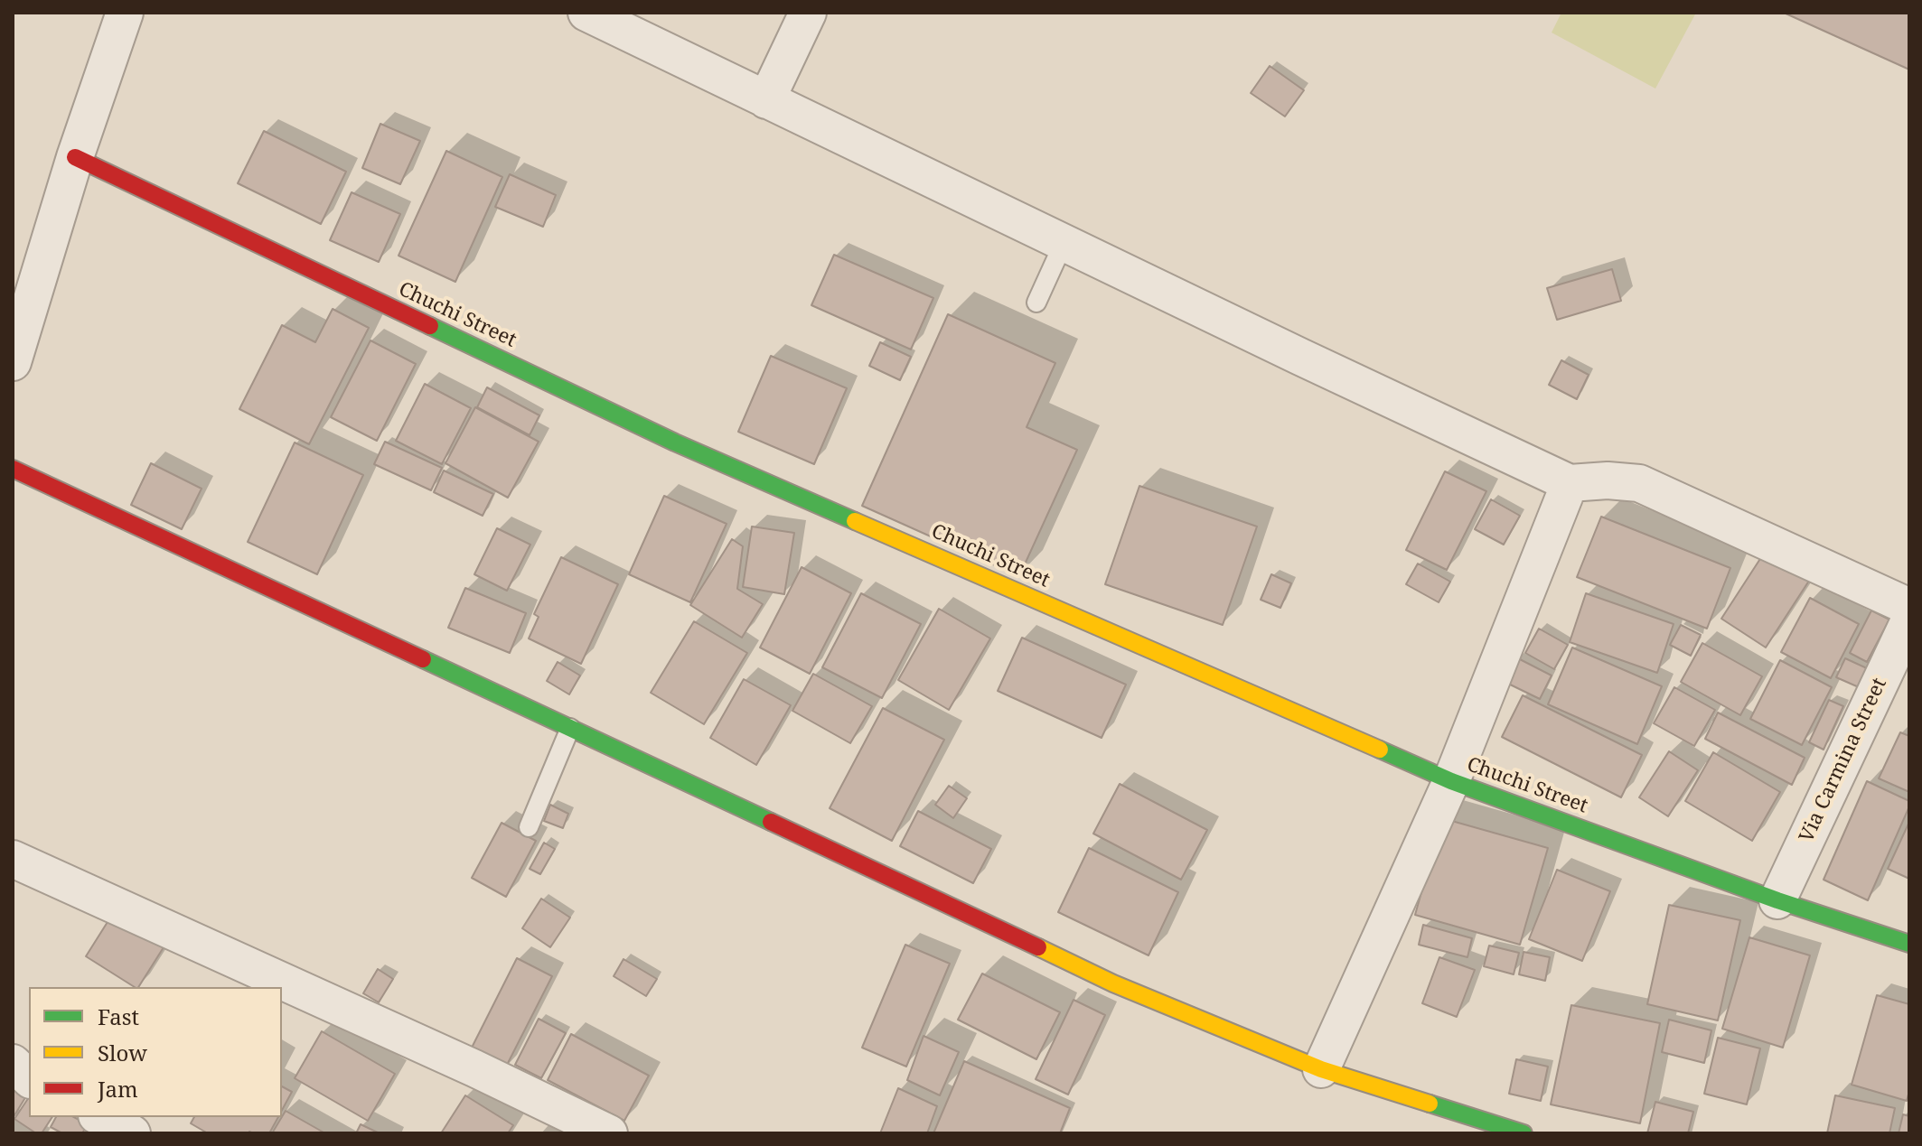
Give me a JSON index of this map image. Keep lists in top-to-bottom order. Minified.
{"streets":{"street":["Chuchi Street","Via Carmina Street"]},"crossings":[["Chuchi Street","Via Carmina Street"]],"legend":["Fast","Slow","Jam"]}
